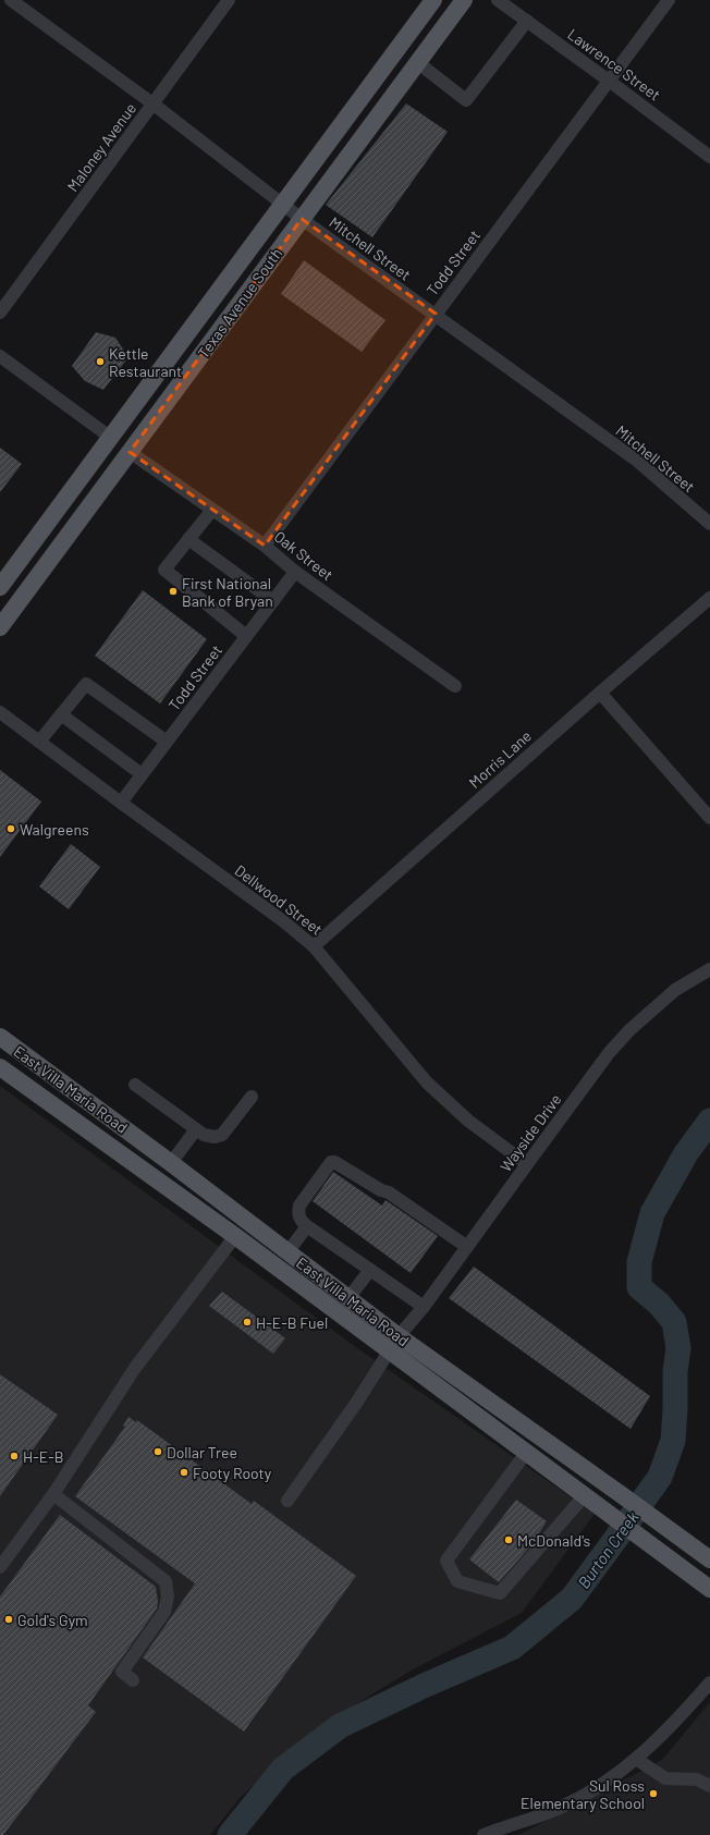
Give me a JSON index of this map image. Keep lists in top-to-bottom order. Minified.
{"streets":{"main road":["Texas Avenue South","East Villa Maria Road"],"street":["Lawrence Street","Maloney Avenue","Mitchell Street","Todd Street","Oak Street","Morris Lane","Dellwood Street","Wayside Drive"]},"crossings":[["Lawrence Street","Todd Street"],["Maloney Avenue","Mitchell Street"],["Mitchell Street","Todd Street"],["Mitchell Street","Texas Avenue South"],["Todd Street","Oak Street"],["Todd Street","Dellwood Street"],["Texas Avenue South","Oak Street"],["Morris Lane","Dellwood Street"],["Dellwood Street","Wayside Drive"],["East Villa Maria Road","Wayside Drive"]],"water":["Burton Creek"],"places":["Kettle Restaurant","First National Bank of Bryan","Walgreens","H-E-B Fuel","Dollar Tree","H-E-B","Footy Rooty","McDonald's","Gold's Gym","Sul Ross Elementary School"]}
